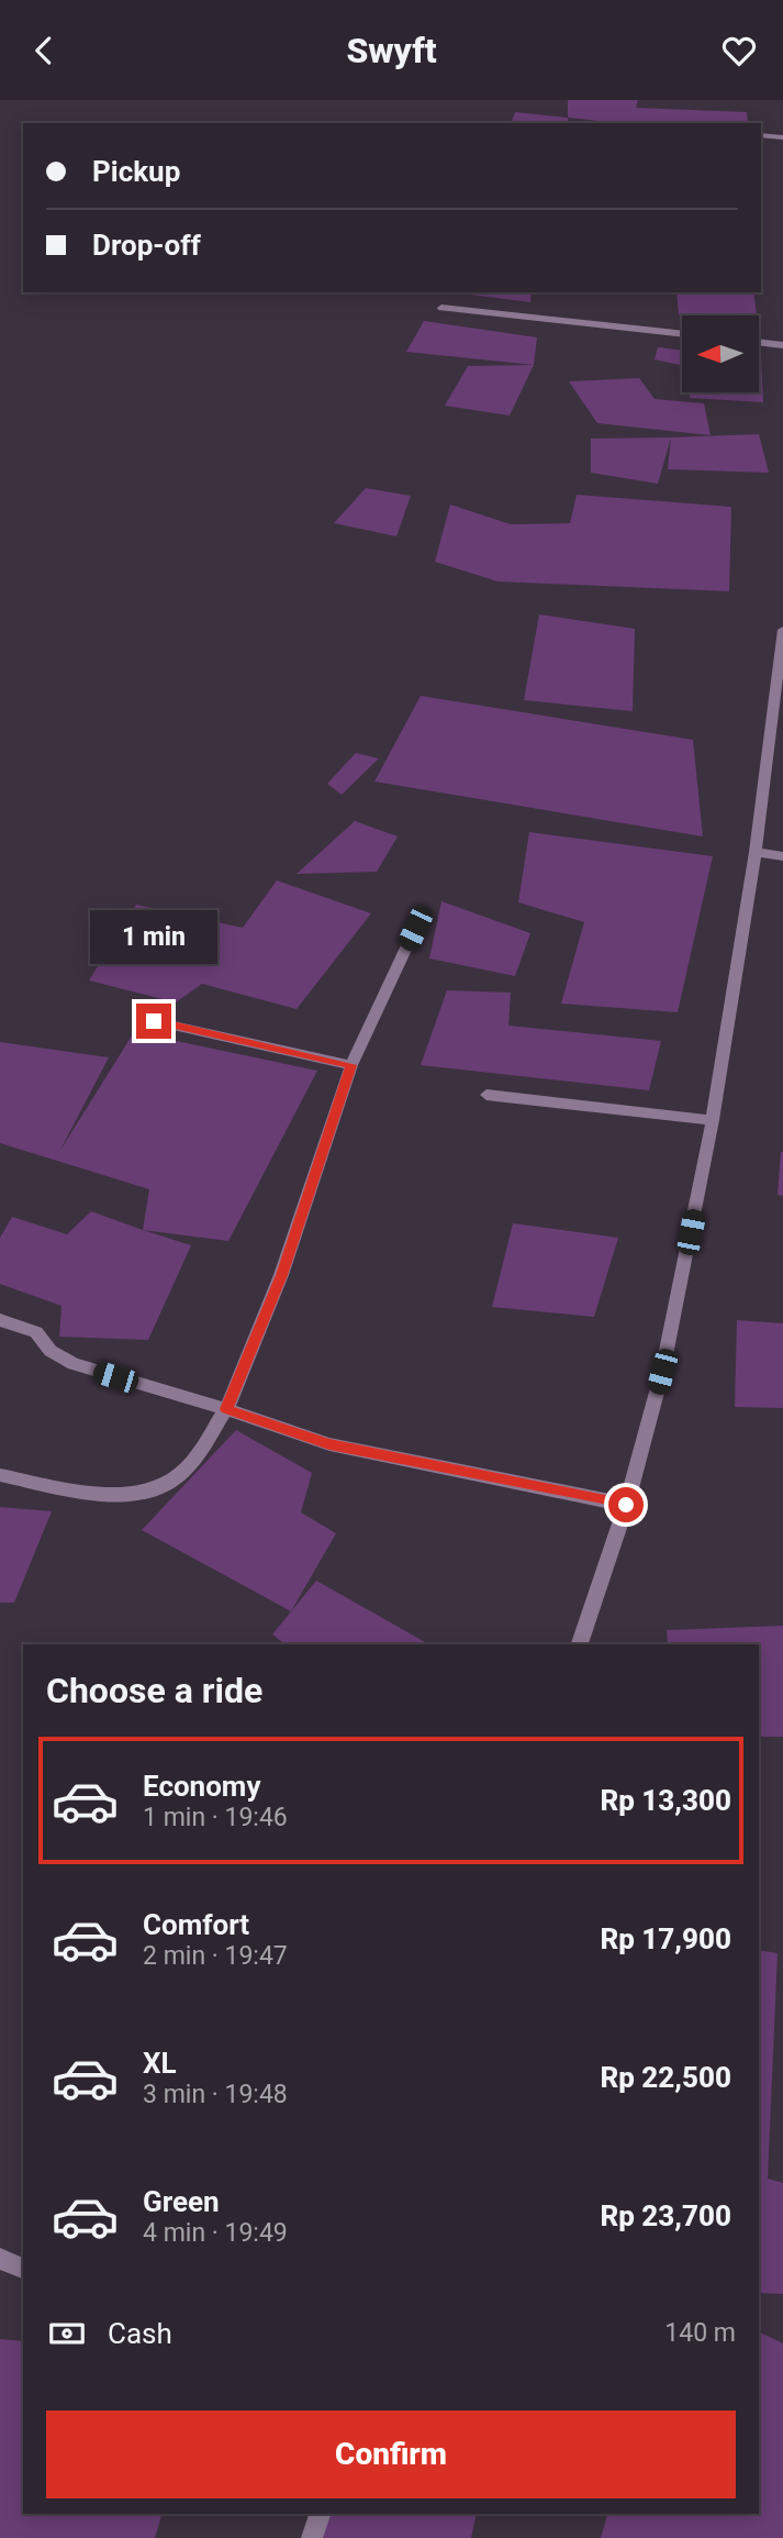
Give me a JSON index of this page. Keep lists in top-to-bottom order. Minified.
{"north":"left","page":{"header":"Swyft","banner":["Pickup","Drop-off"],"bubble":"1 min","heading":"Choose a ride","list":[{"name":"Economy","note":"1 min · 19:46","value":"Rp 13,300"},{"name":"Comfort","note":"2 min · 19:47","value":"Rp 17,900"},{"name":"XL","note":"3 min · 19:48","value":"Rp 22,500"},{"name":"Green","note":"4 min · 19:49","value":"Rp 23,700"}],"pay":["Cash","140 m"],"buttons":"Confirm"}}
